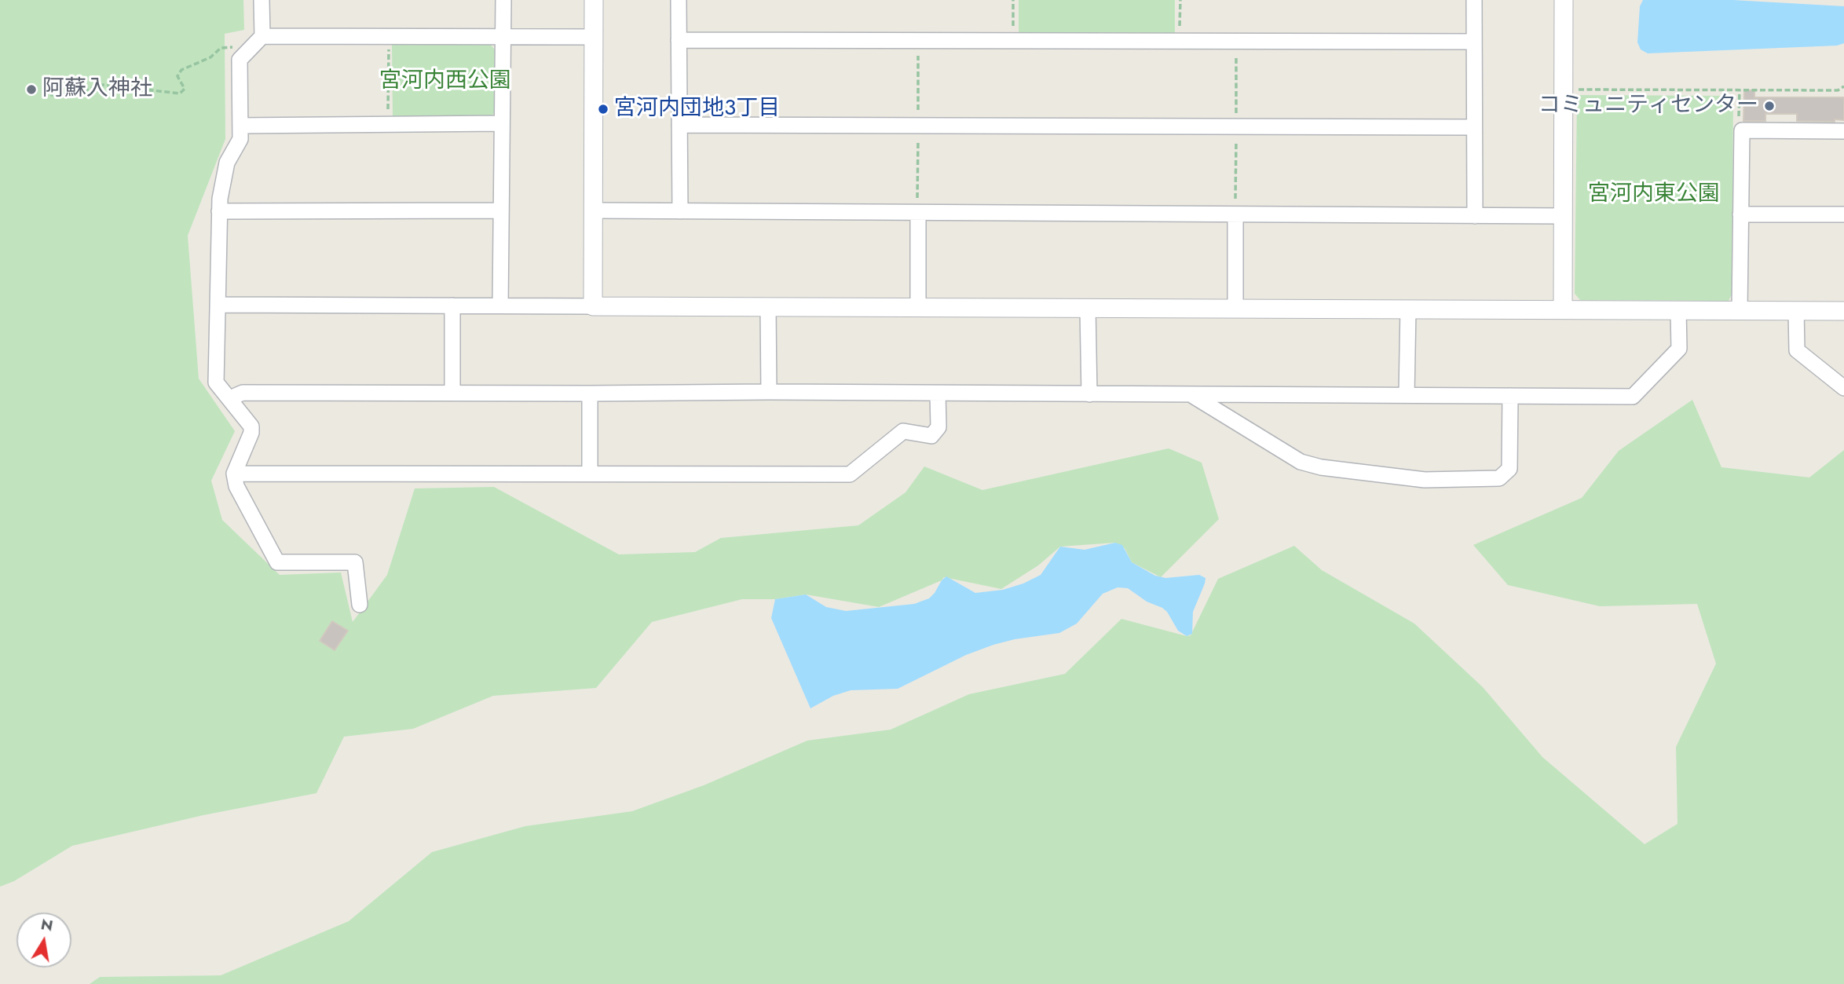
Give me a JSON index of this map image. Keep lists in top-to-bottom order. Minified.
{"parks":["宮河内西公園","宮河内東公園"],"places":["阿蘇入神社","コミュニティセンター","宮河内団地3丁目"],"north":"top"}
